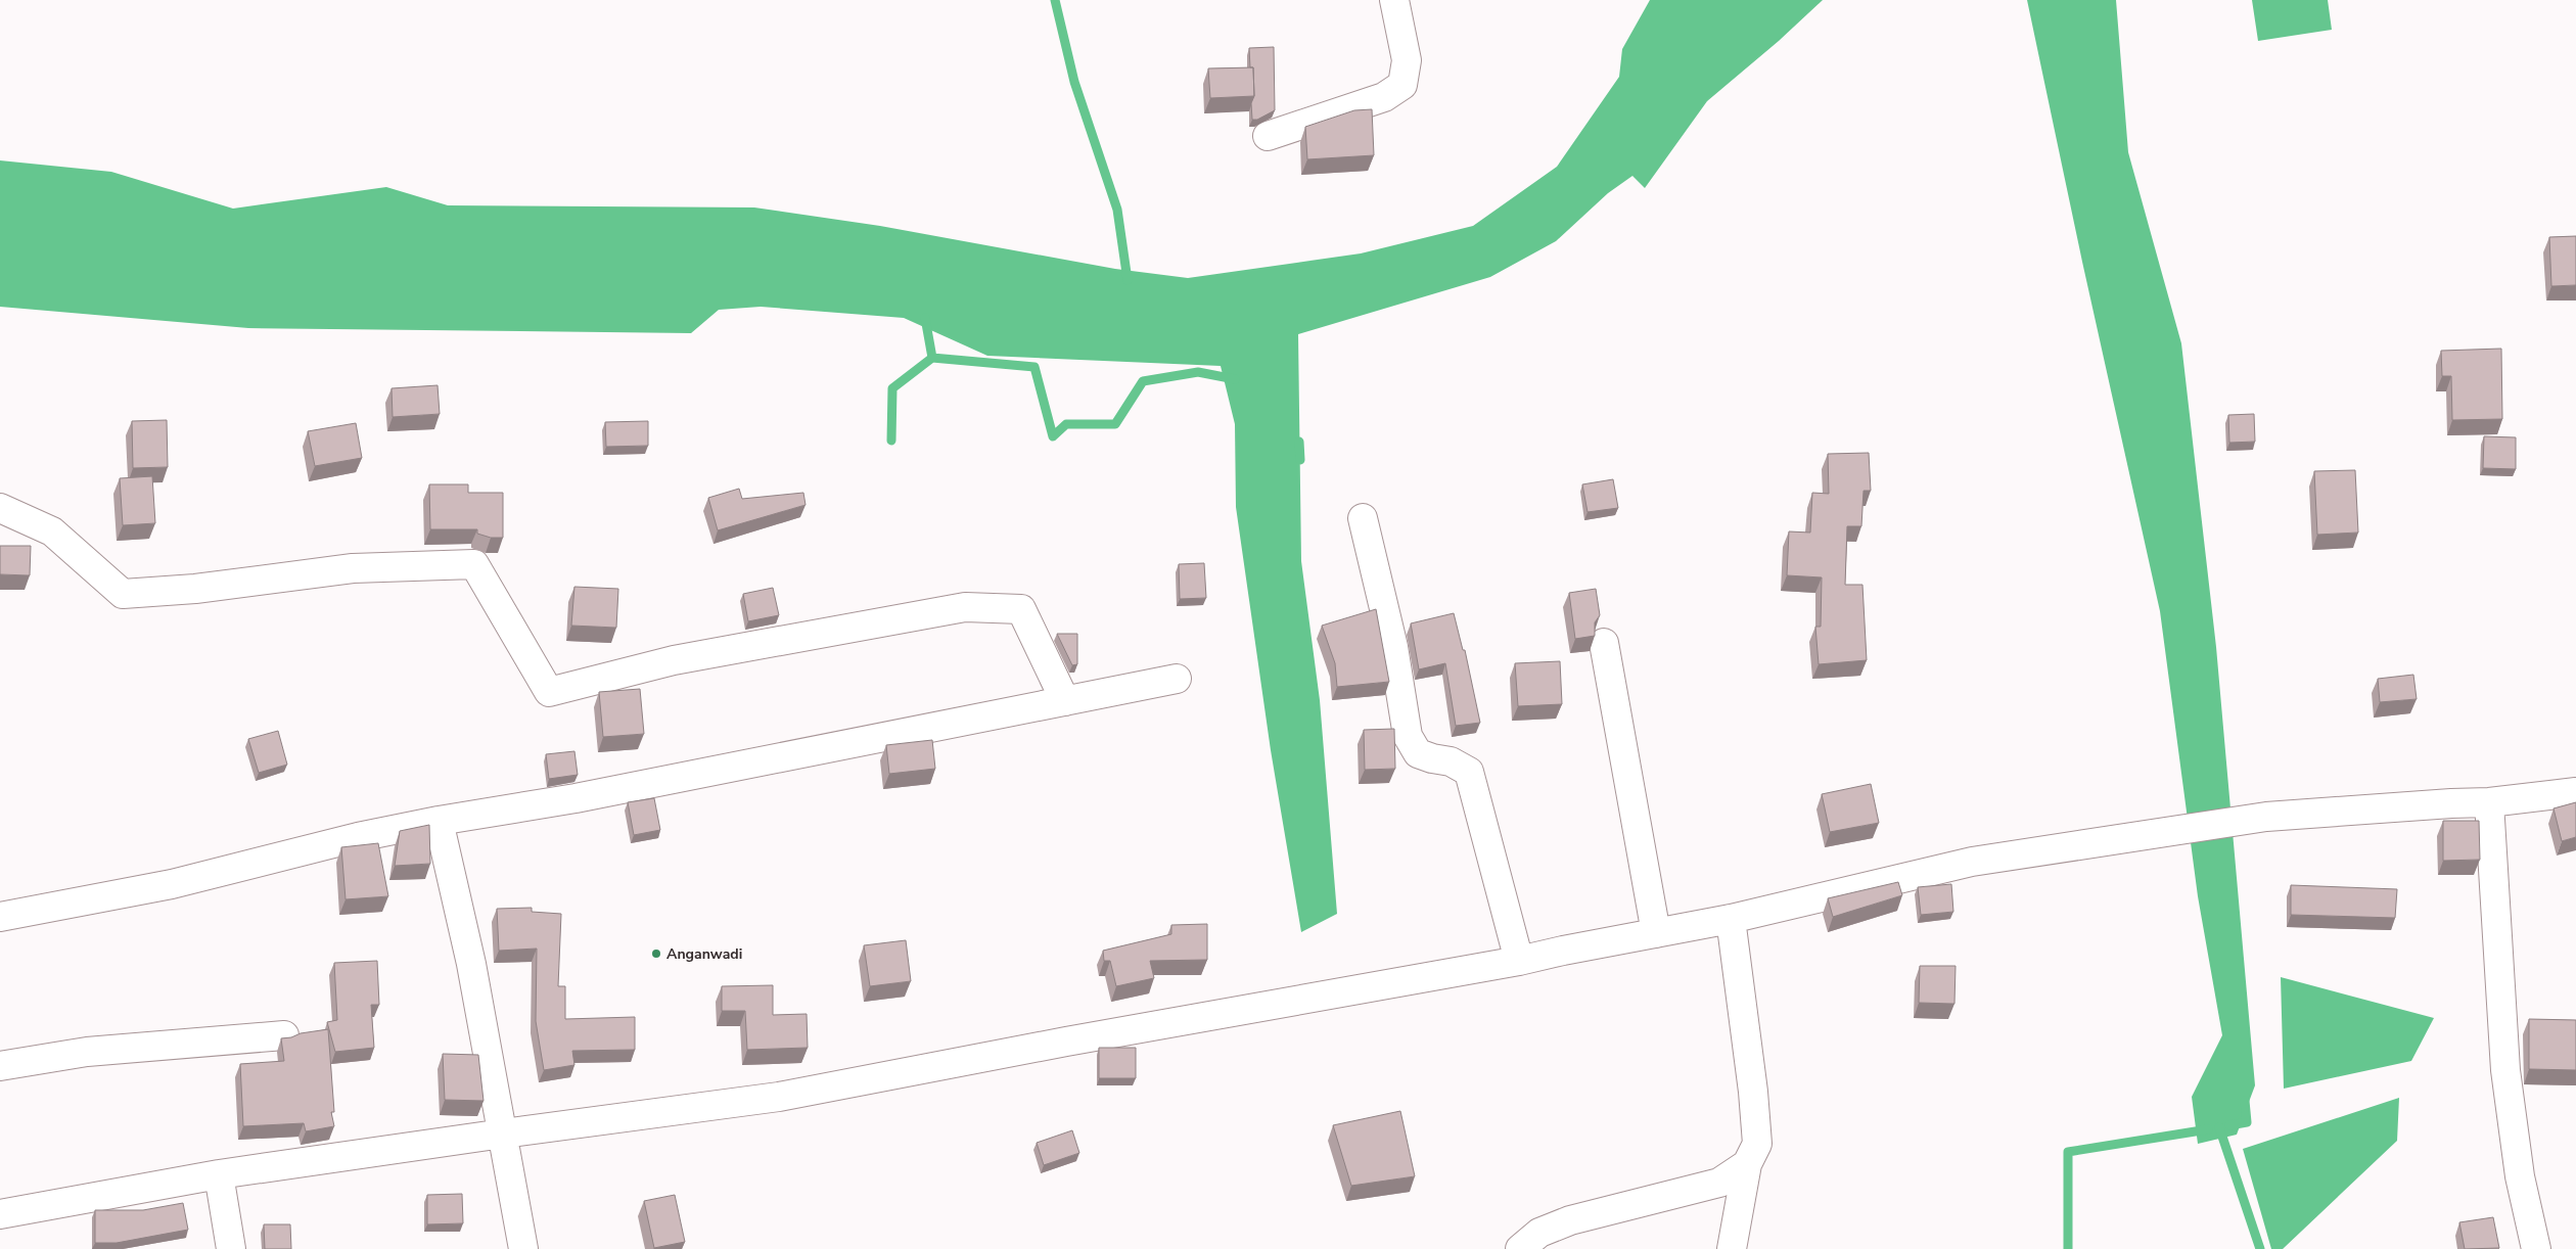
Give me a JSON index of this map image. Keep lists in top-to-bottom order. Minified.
{"places":["Anganwadi"]}
